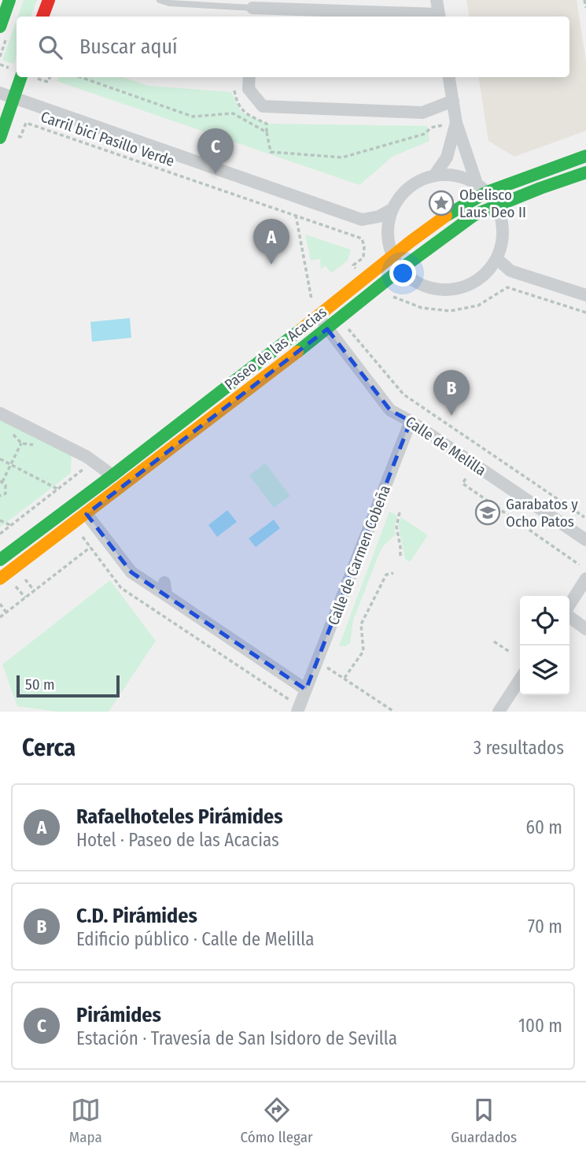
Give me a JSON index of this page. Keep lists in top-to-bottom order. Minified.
{"streets":{"main road":["Paseo de las Acacias"],"street":["Calle de Melilla","Calle de Carmen Cobeña"],"path":["Carril bici Pasillo Verde"]},"crossings":[["Paseo de las Acacias","Calle de Melilla"],["Calle de Melilla","Calle de Carmen Cobeña"]],"places":{"place":["Obelisco Laus Deo II"],"school or university":["Garabatos y Ocho Patos"]},"scale_bar":"50 m","page":{"search":"Buscar aquí","pins":["C","A","B"],"scale":"50 m","heading":["Cerca","3 resultados"],"list":[{"mark":"A","name":"Rafaelhoteles Pirámides","note":"Hotel · Paseo de las Acacias","value":"60 m"},{"mark":"B","name":"C.D. Pirámides","note":"Edificio público · Calle de Melilla","value":"70 m"},{"mark":"C","name":"Pirámides","note":"Estación · Travesía de San Isidoro de Sevilla","value":"100 m"}],"nav":["Mapa","Cómo llegar","Guardados"]}}
